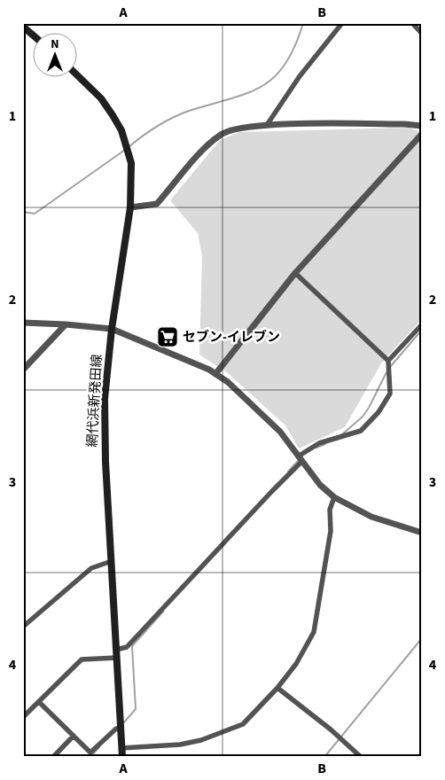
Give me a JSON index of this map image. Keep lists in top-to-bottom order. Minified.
{"streets":{"main road":["網代浜新発田線"]},"places":{"supermarket":["セブン-イレブン"]},"north":"top","grid":{"columns":["A","B"],"rows":["1","2","3","4"]}}
